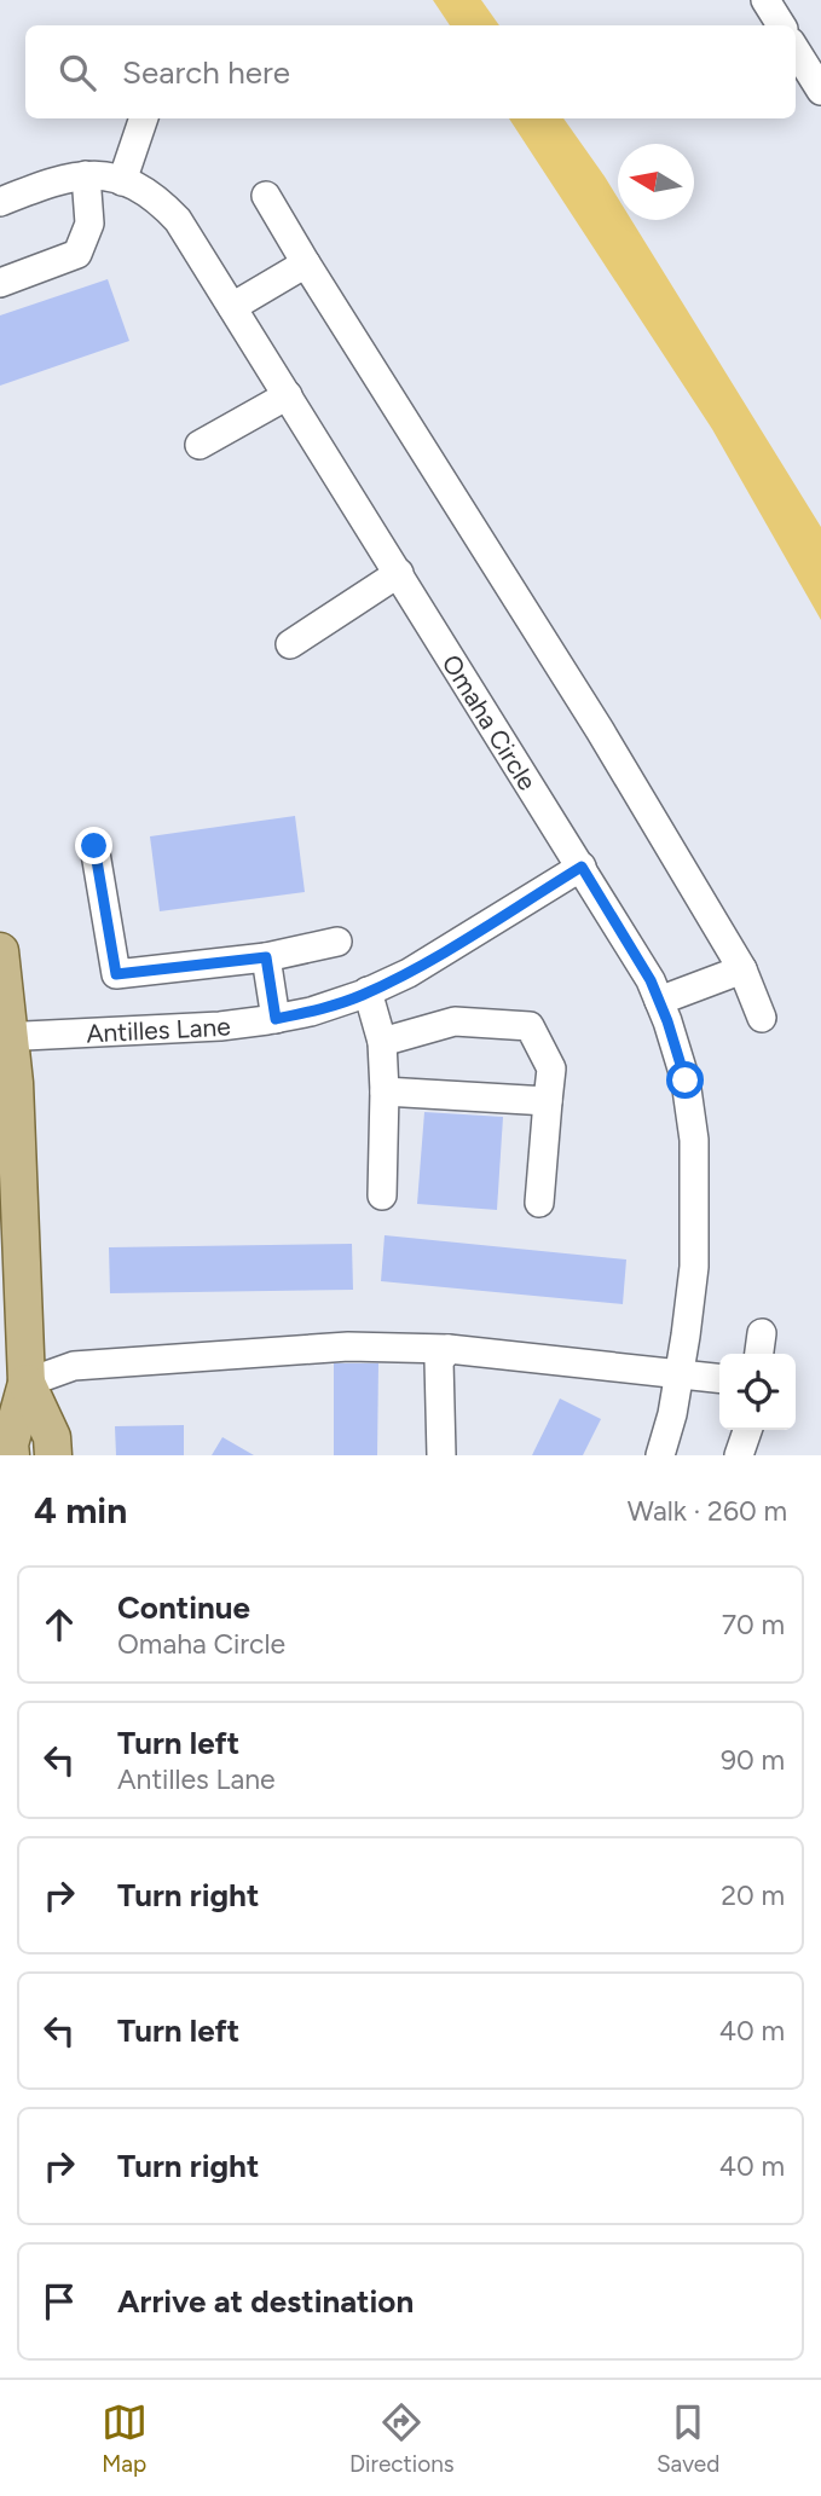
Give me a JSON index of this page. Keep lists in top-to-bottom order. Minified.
{"streets":{"street":["Omaha Circle","Antilles Lane"]},"crossings":[["Omaha Circle","Antilles Lane"]],"north":"left","page":{"search":"Search here","heading":["4 min","Walk · 260 m"],"list":[["Continue","Omaha Circle","70 m"],["Turn left","Antilles Lane","90 m"],["Turn right","20 m"],["Turn left","40 m"],["Turn right","40 m"],"Arrive at destination"],"nav":["Map","Directions","Saved"]}}
